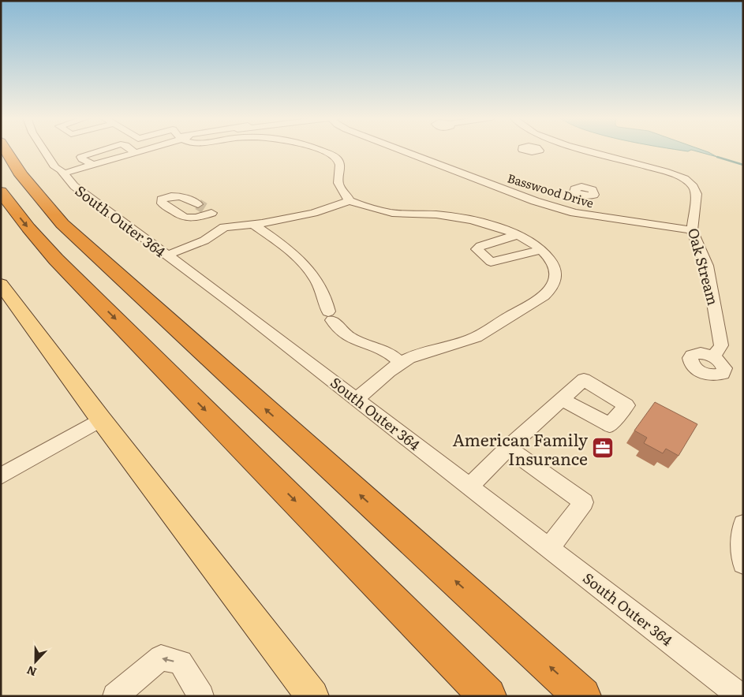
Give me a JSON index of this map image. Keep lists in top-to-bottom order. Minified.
{"streets":{"street":["Basswood Drive","South Outer 364","Oak Stream"]},"crossings":[["Basswood Drive","Oak Stream"]],"places":{"office":["American Family Insurance"]},"north":"bottom"}
